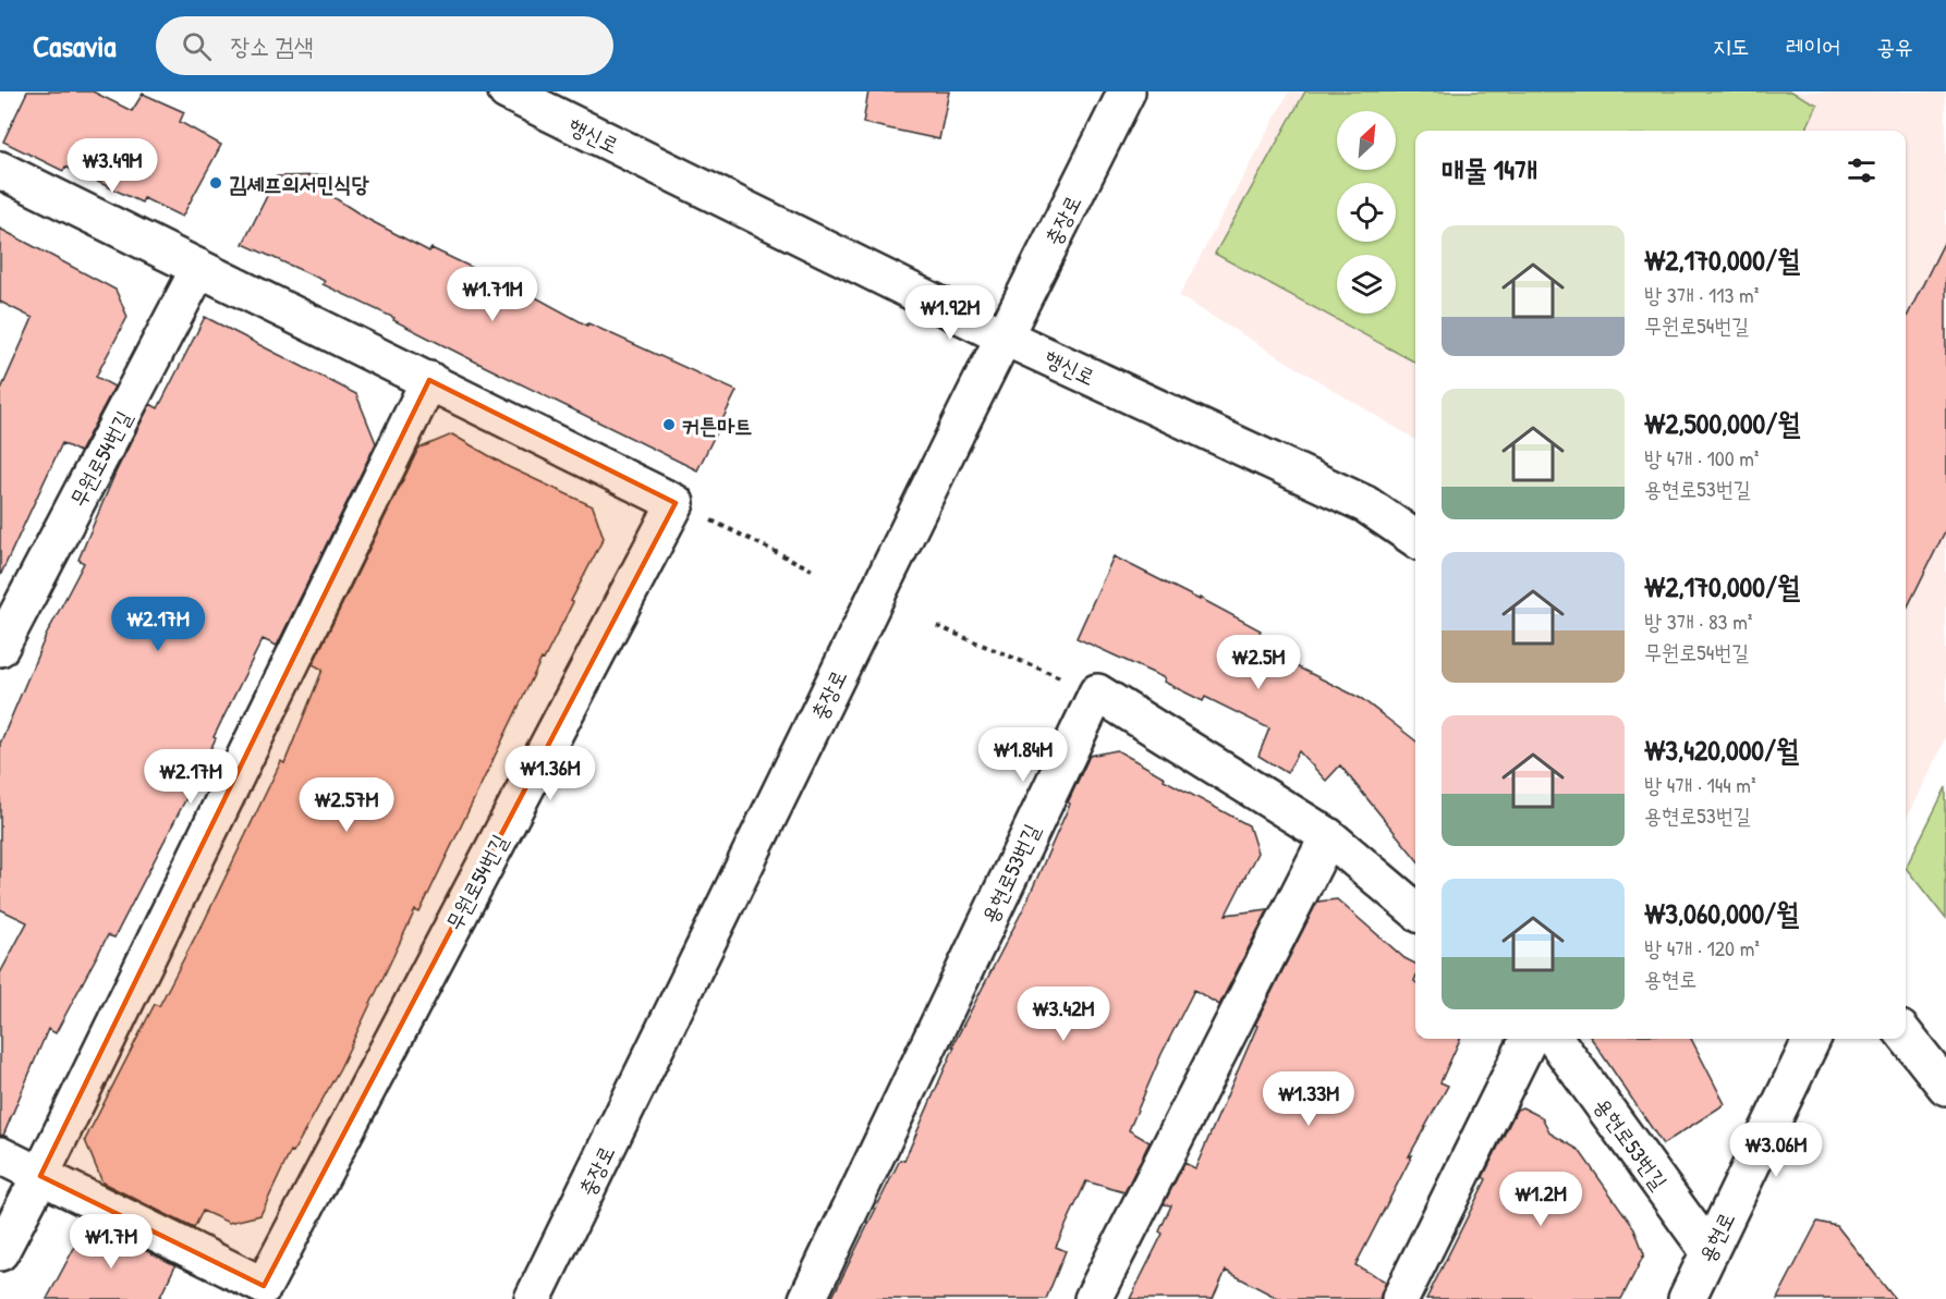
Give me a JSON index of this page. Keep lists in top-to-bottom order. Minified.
{"streets":{"street":["행신로","충장로","무원로54번길","용현로53번길","용현로"]},"crossings":[["행신로","충장로"],["용현로53번길","용현로"]],"places":["김셰프의서민식당","커튼마트"],"north":"top right","page":{"header":"Casavia","search":"장소 검색","nav":["지도","레이어","공유"],"heading":"매물 14개","price":["₩3.49M","₩1.71M","₩1.92M","₩2.17M","₩2.5M","₩1.84M","₩1.36M","₩2.17M","₩2.57M","₩3.42M","₩1.33M","₩3.06M","₩1.2M","₩1.7M"],"list":[{"name":"₩2,170,000/월","note":"방 3개 · 113 m² · 무원로54번길"},{"name":"₩2,500,000/월","note":"방 4개 · 100 m² · 용현로53번길"},{"name":"₩2,170,000/월","note":"방 3개 · 83 m² · 무원로54번길"},{"name":"₩3,420,000/월","note":"방 4개 · 144 m² · 용현로53번길"},{"name":"₩3,060,000/월","note":"방 4개 · 120 m² · 용현로"}]}}
